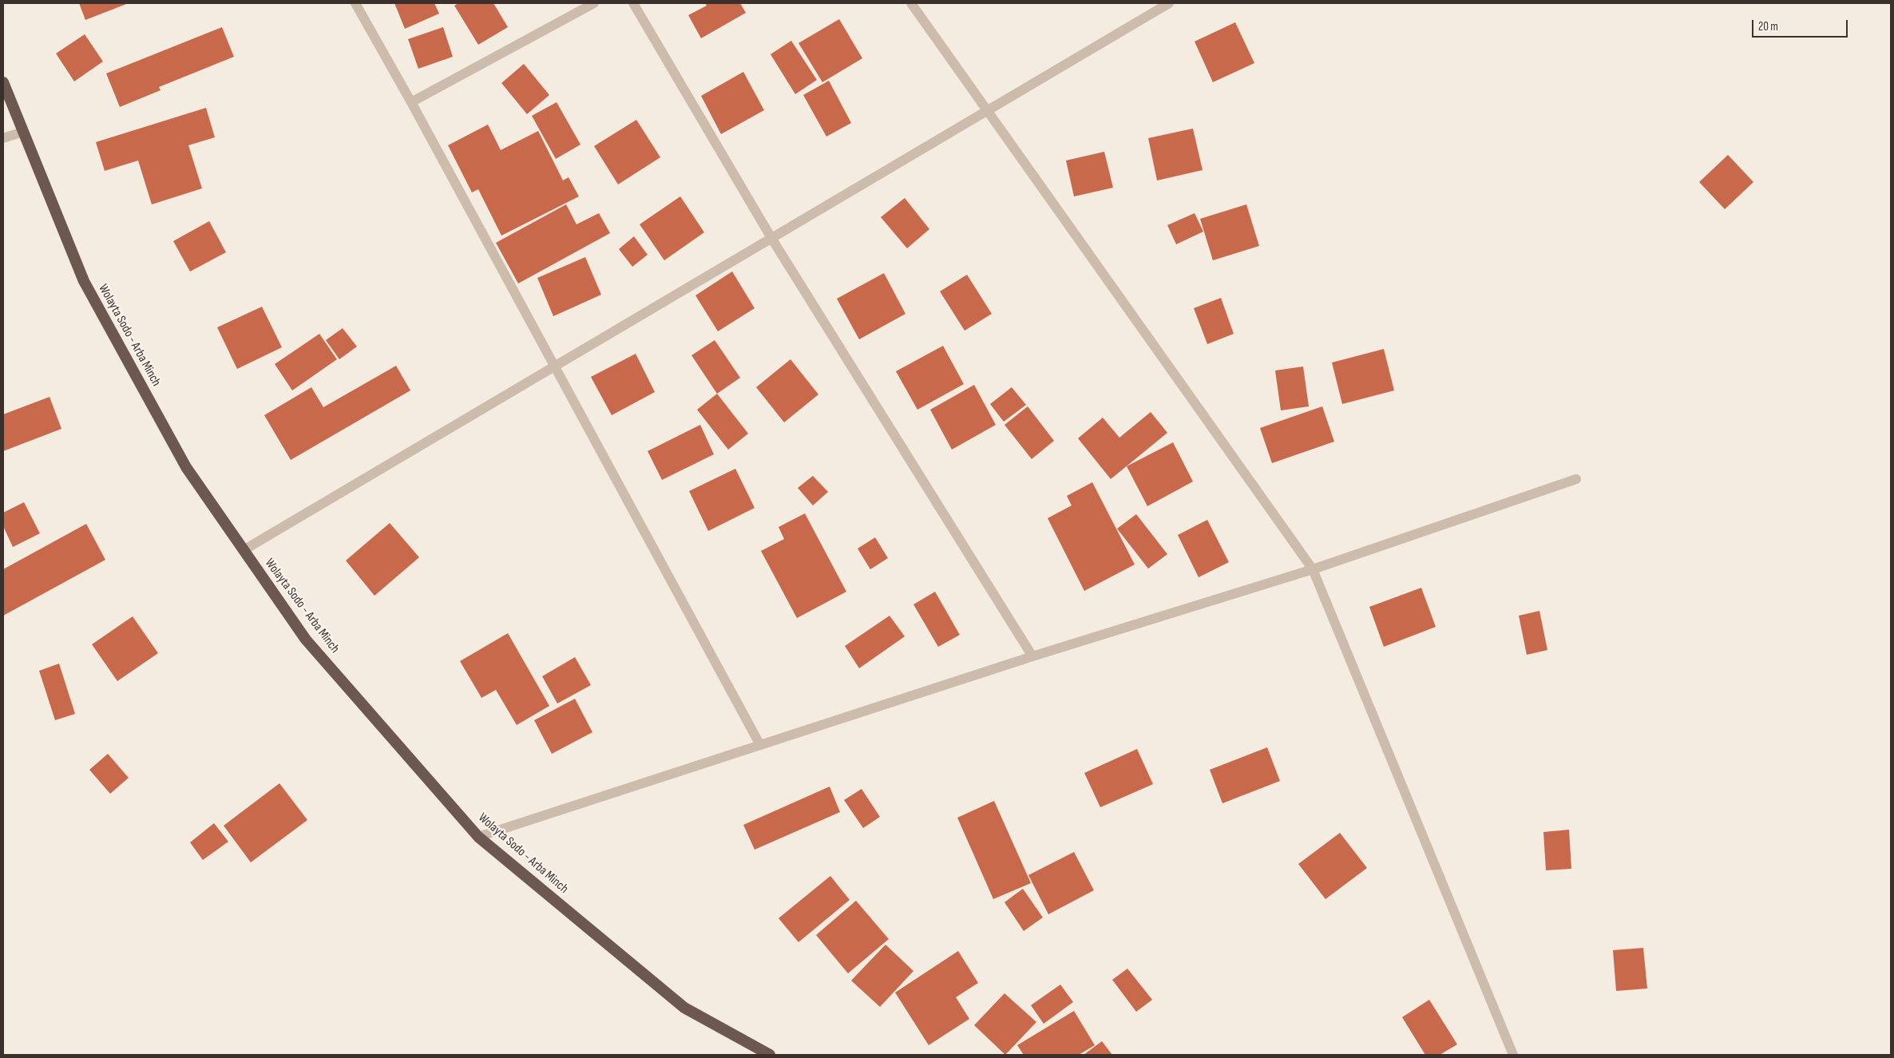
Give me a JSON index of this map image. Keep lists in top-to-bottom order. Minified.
{"streets":{"highway":["Wolayta Sodo - Arba Minch"]},"scale_bar":"20 m"}
